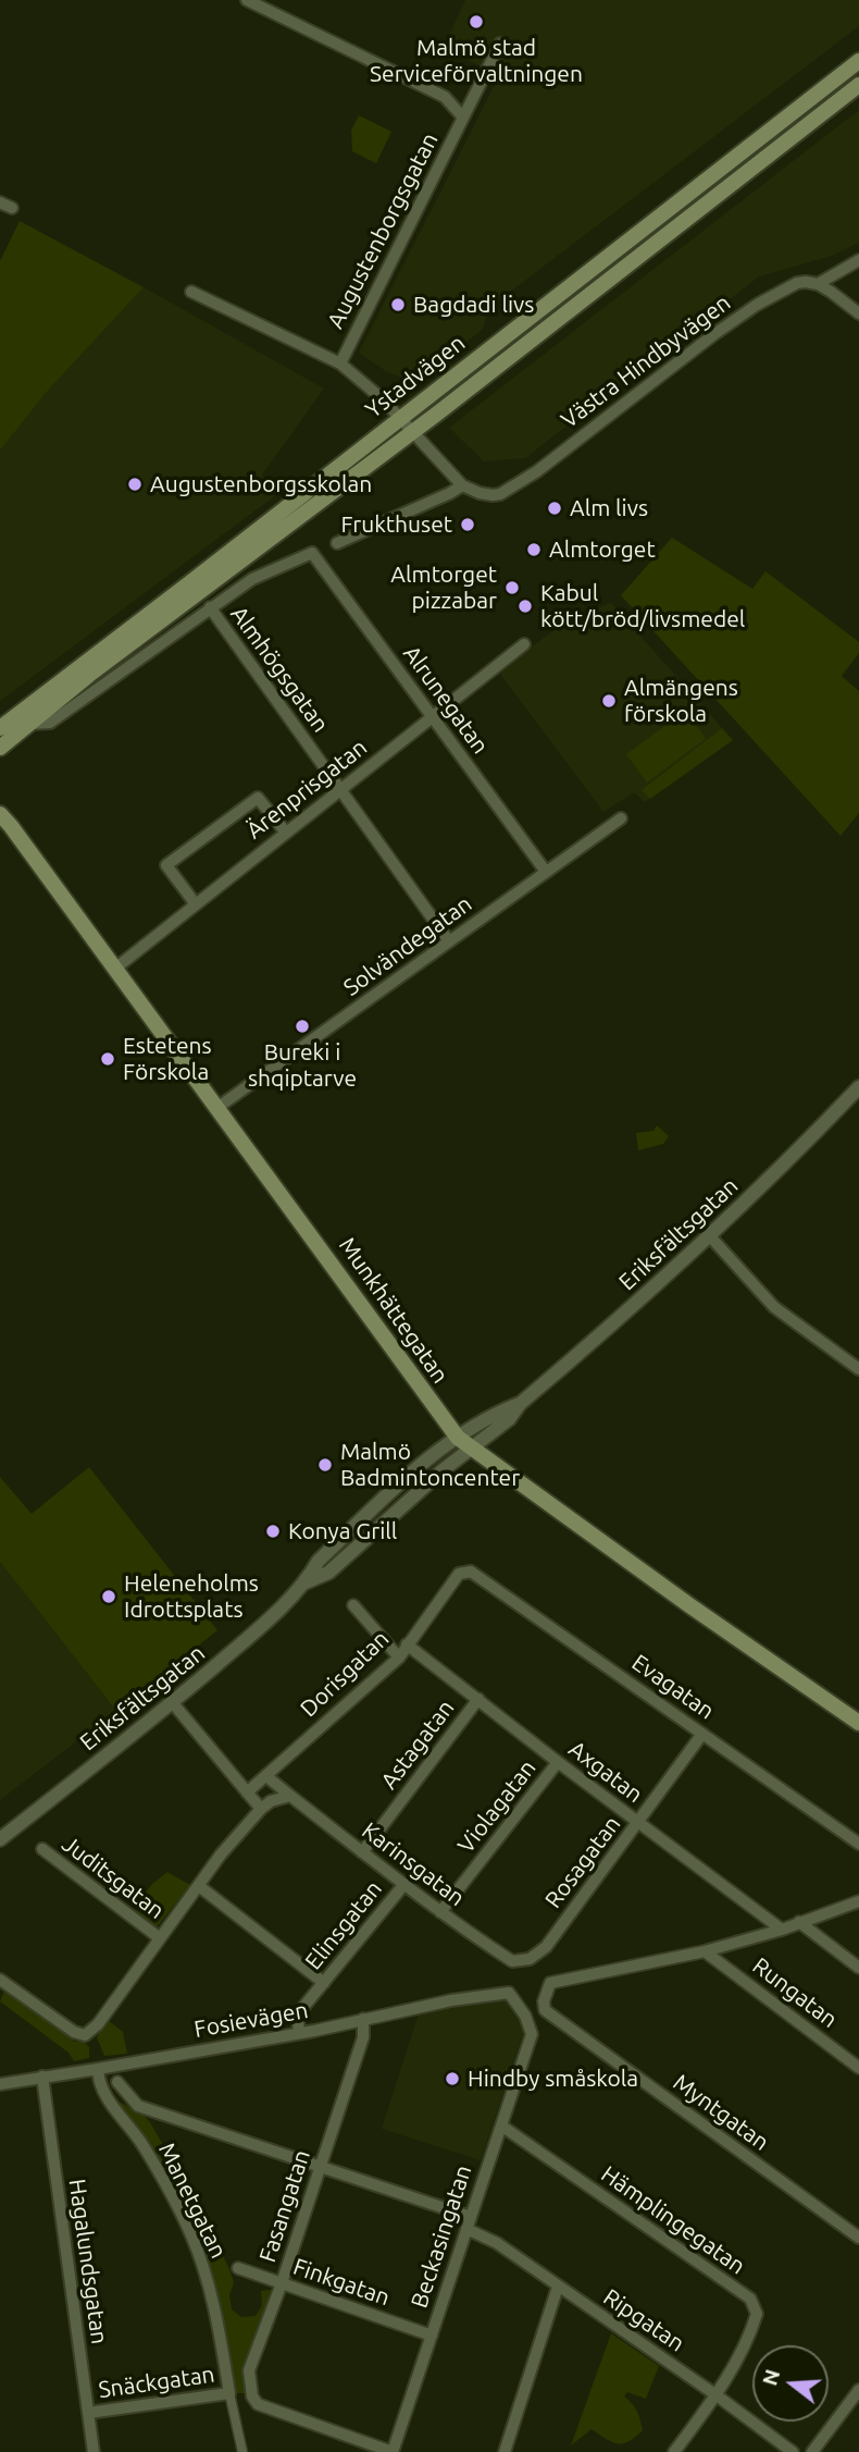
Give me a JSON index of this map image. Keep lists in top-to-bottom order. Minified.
{"streets":{"main road":["Ystadvägen","Munkhättegatan"],"street":["Augustenborgsgatan","Västra Hindbyvägen","Almhögsgatan","Alrunegatan","Ärenprisgatan","Solvändegatan","Eriksfältsgatan","Dorisgatan","Evagatan","Astagatan","Axgatan","Violagatan","Rosagatan","Karinsgatan","Juditsgatan","Elinsgatan","Rungatan","Fosievägen","Myntgatan","Manetgatan","Fasangatan","Hämplingegatan","Beckasingatan","Hagalundsgatan","Finkgatan","Ripgatan","Snäckgatan"]},"crossings":[["Ystadvägen","Almhögsgatan"],["Ystadvägen","Alrunegatan"],["Almhögsgatan","Ärenprisgatan"],["Almhögsgatan","Solvändegatan"],["Alrunegatan","Ärenprisgatan"],["Alrunegatan","Solvändegatan"],["Ärenprisgatan","Munkhättegatan"],["Solvändegatan","Munkhättegatan"],["Eriksfältsgatan","Munkhättegatan"],["Dorisgatan","Evagatan"],["Dorisgatan","Axgatan"],["Dorisgatan","Karinsgatan"],["Evagatan","Rosagatan"],["Astagatan","Axgatan"],["Astagatan","Karinsgatan"],["Axgatan","Violagatan"],["Axgatan","Rosagatan"],["Violagatan","Karinsgatan"],["Rosagatan","Karinsgatan"],["Karinsgatan","Elinsgatan"],["Elinsgatan","Fosievägen"],["Rungatan","Myntgatan"],["Fosievägen","Manetgatan"],["Fosievägen","Fasangatan"],["Fosievägen","Beckasingatan"],["Fosievägen","Hagalundsgatan"],["Manetgatan","Snäckgatan"],["Fasangatan","Beckasingatan"],["Fasangatan","Finkgatan"],["Fasangatan","Ripgatan"],["Hämplingegatan","Beckasingatan"],["Hämplingegatan","Ripgatan"],["Beckasingatan","Finkgatan"],["Beckasingatan","Ripgatan"],["Hagalundsgatan","Snäckgatan"]],"places":["Malmö stad Serviceförvaltningen","Bagdadi livs","Augustenborgsskolan","Alm livs","Frukthuset","Almtorget","Almtorget pizzabar","Kabul kött/bröd/livsmedel","Almängens förskola","Bureki i shqiptarve","Estetens Förskola","Malmö Badmintoncenter","Konya Grill","Heleneholms Idrottsplats","Hindby småskola"],"north":"left"}
